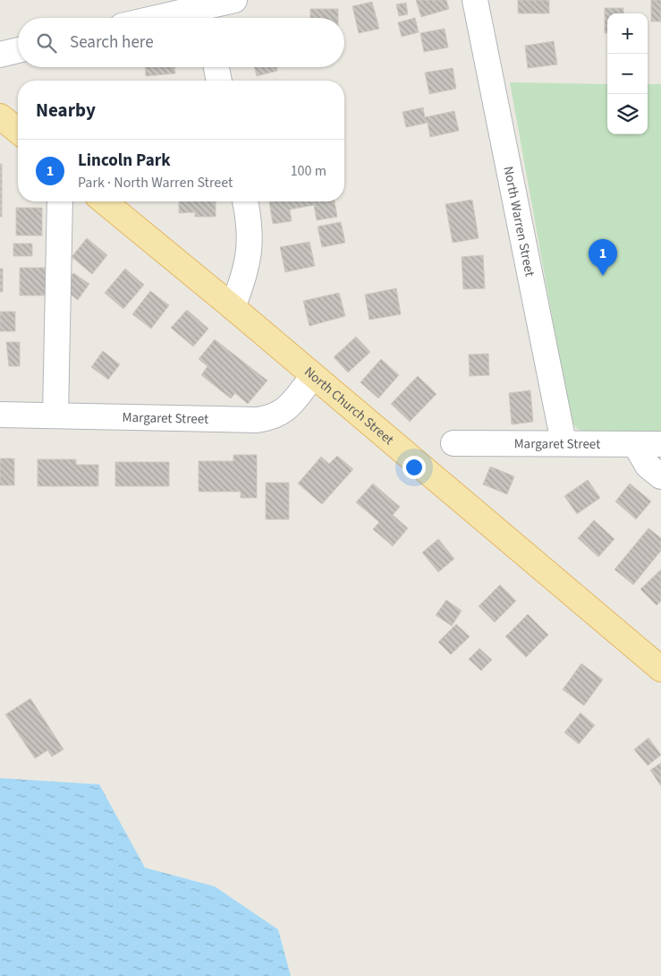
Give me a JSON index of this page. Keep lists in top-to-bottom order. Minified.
{"streets":{"main road":["North Church Street"],"street":["North Warren Street","Margaret Street"]},"crossings":[["North Warren Street","Margaret Street"],["North Church Street","Margaret Street"]],"page":{"map_buttons":["+","−"],"search":"Search here","heading":"Nearby","list":[{"mark":"1","name":"Lincoln Park","note":"Park · North Warren Street","value":"100 m"}],"pins":"1"}}
